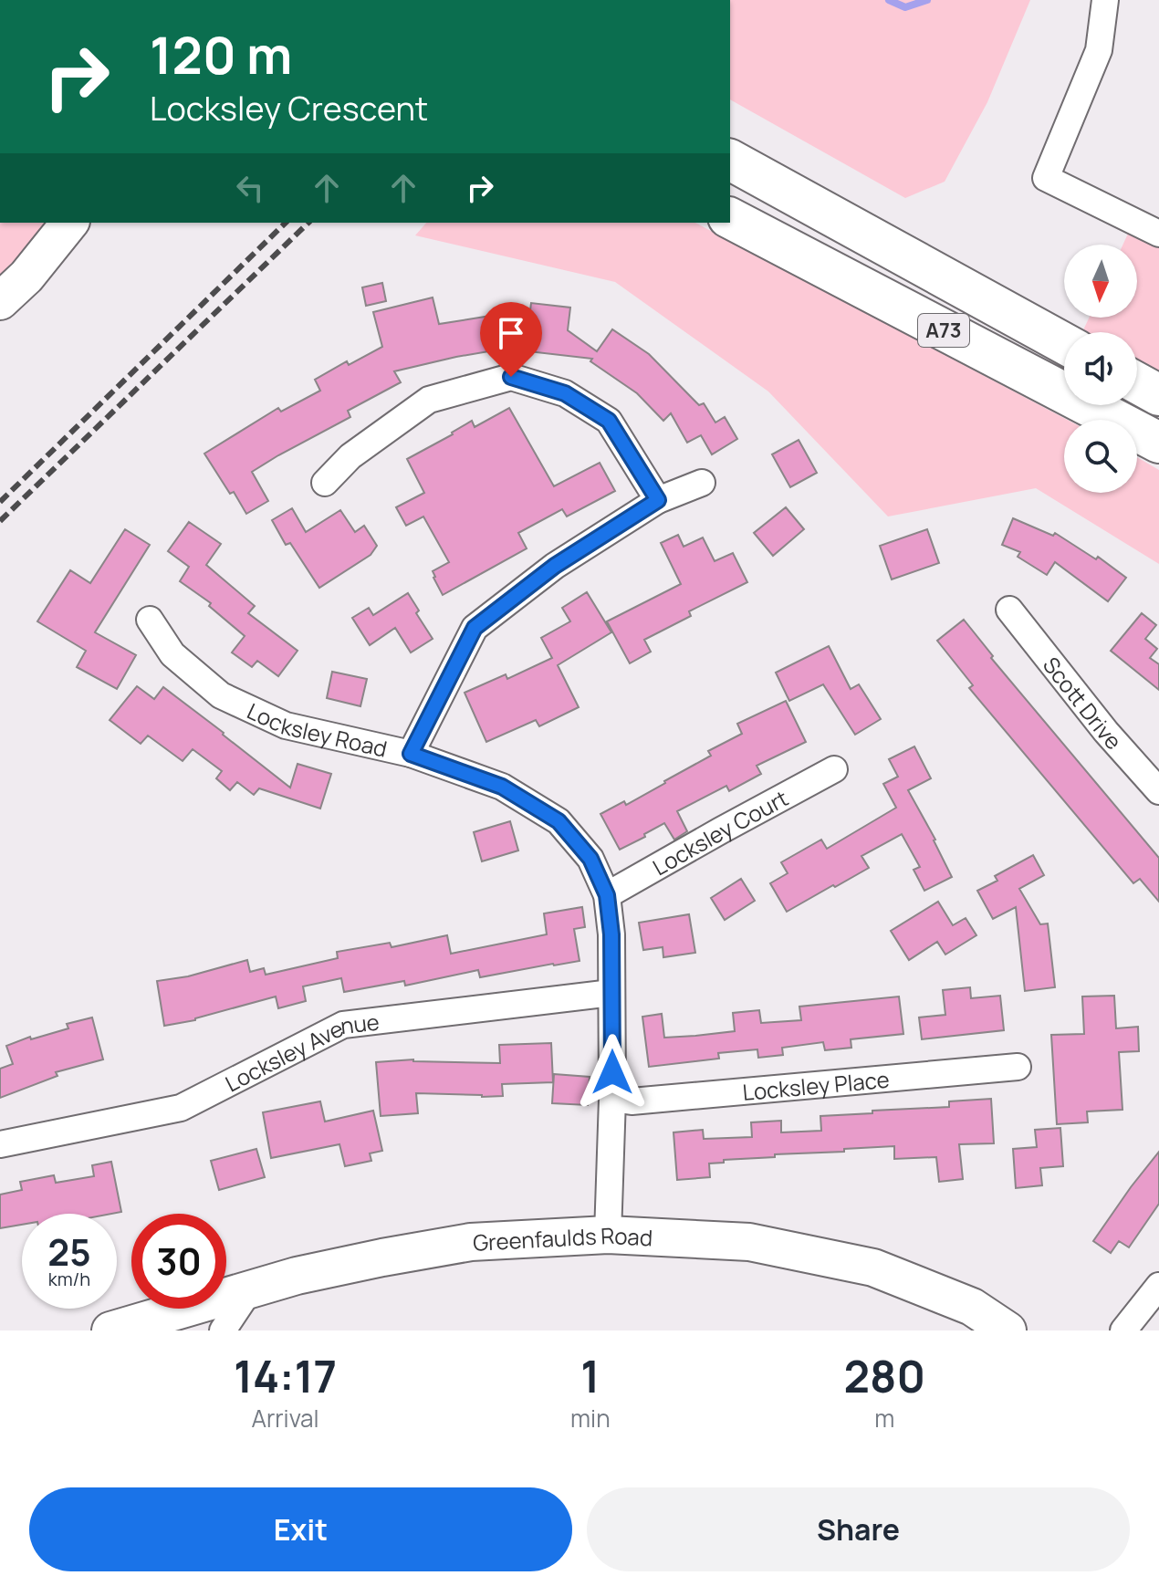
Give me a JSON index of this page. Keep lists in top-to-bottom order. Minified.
{"streets":{"main road":["A73"],"street":["Scott Drive","Locksley Road","Locksley Court","Locksley Avenue","Locksley Place","Greenfaulds Road"]},"crossings":[["Locksley Road","Locksley Court"],["Locksley Road","Locksley Avenue"],["Locksley Road","Locksley Place"],["Locksley Road","Greenfaulds Road"]],"north":"bottom","page":{"turn":["120 m","Locksley Crescent"],"speed":"25 km/h","limit":"30","eta":["14:17","Arrival","1","min","280","m"],"buttons":["Exit","Share"]}}
